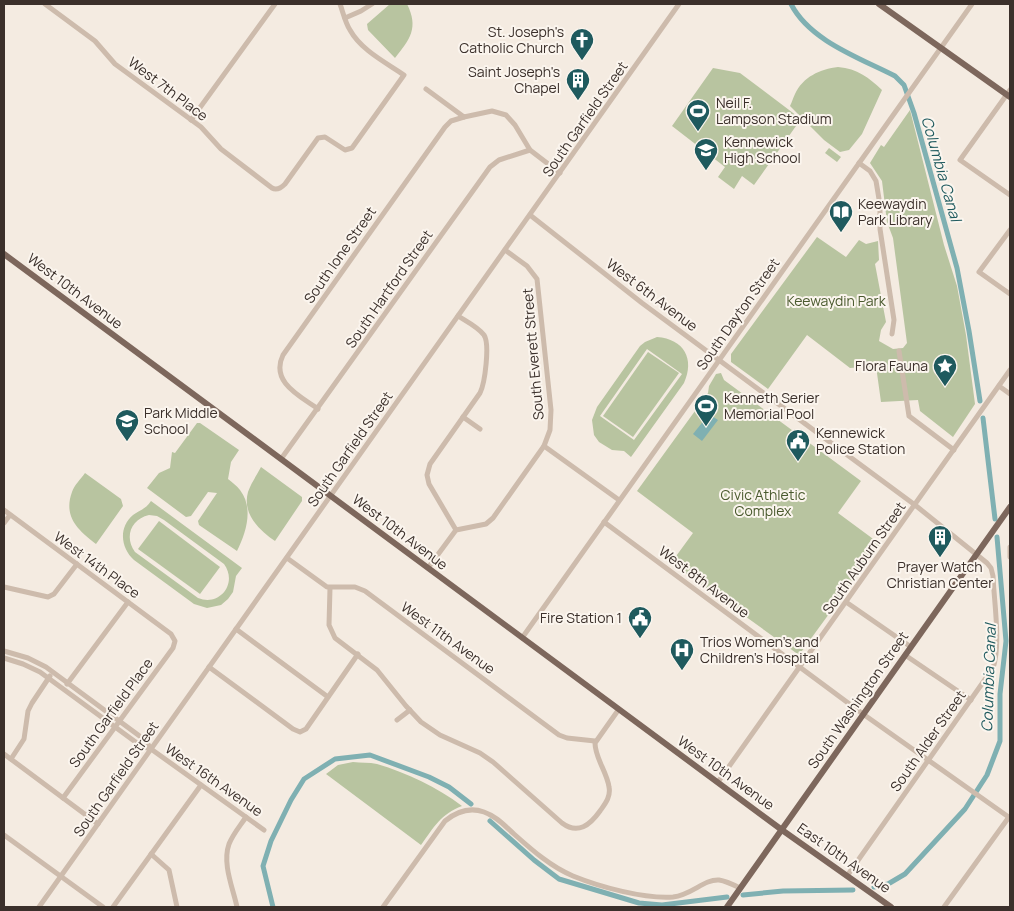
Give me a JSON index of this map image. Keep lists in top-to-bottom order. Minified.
{"streets":{"main road":["West 10th Avenue","South Washington Street","East 10th Avenue"],"street":["West 7th Place","South Garfield Street","South Ione Street","South Hartford Street","West 6th Avenue","South Dayton Street","South Everett Street","South Auburn Street","West 14th Place","West 8th Avenue","West 11th Avenue","South Garfield Place","South Alder Street","West 16th Avenue"]},"crossings":[["South Garfield Street","West 10th Avenue"],["South Garfield Street","West 6th Avenue"],["South Garfield Street","South Everett Street"],["South Garfield Street","West 16th Avenue"],["South Ione Street","South Hartford Street"],["South Hartford Street","West 10th Avenue"],["West 10th Avenue","South Dayton Street"],["West 10th Avenue","South Auburn Street"],["West 10th Avenue","South Washington Street"],["West 10th Avenue","East 10th Avenue"],["West 6th Avenue","South Dayton Street"],["West 6th Avenue","South Auburn Street"],["West 6th Avenue","South Washington Street"],["West 6th Avenue","South Alder Street"],["South Dayton Street","West 8th Avenue"],["South Auburn Street","West 8th Avenue"],["West 14th Place","South Garfield Place"],["West 8th Avenue","South Washington Street"],["West 8th Avenue","South Alder Street"],["South Washington Street","South Alder Street"],["South Washington Street","East 10th Avenue"],["South Alder Street","East 10th Avenue"]],"water":["Columbia Canal"],"parks":["Keewaydin Park","Civic Athletic Complex"],"places":{"church":["St. Joseph's Catholic Church"],"building":["Saint Joseph's Chapel","Prayer Watch Christian Center"],"sports":["Neil F. Lampson Stadium","Kenneth Serier Memorial Pool"],"school or university":["Kennewick High School","Park Middle School"],"library":["Keewaydin Park Library"],"place":["Flora Fauna"],"public building":["Kennewick Police Station","Fire Station 1"],"hospital":["Trios Women's and Children's Hospital"]}}
